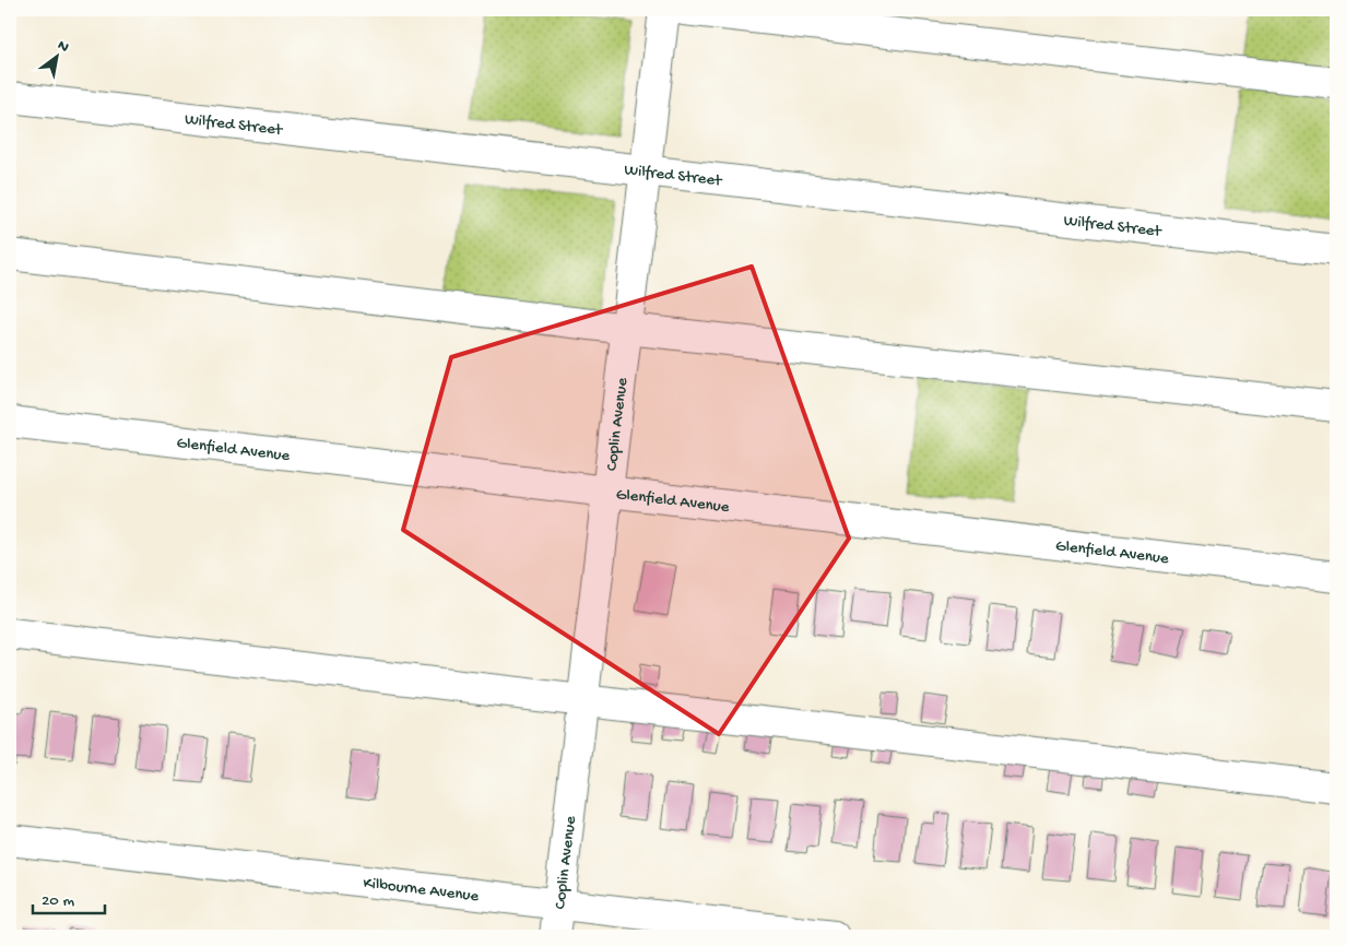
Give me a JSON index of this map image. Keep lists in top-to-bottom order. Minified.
{"streets":{"street":["Wilfred Street","Coplin Avenue","Glenfield Avenue","Kilbourne Avenue"]},"crossings":[["Wilfred Street","Coplin Avenue"],["Coplin Avenue","Glenfield Avenue"],["Coplin Avenue","Kilbourne Avenue"]],"scale_bar":"20 m","north":"top right"}
